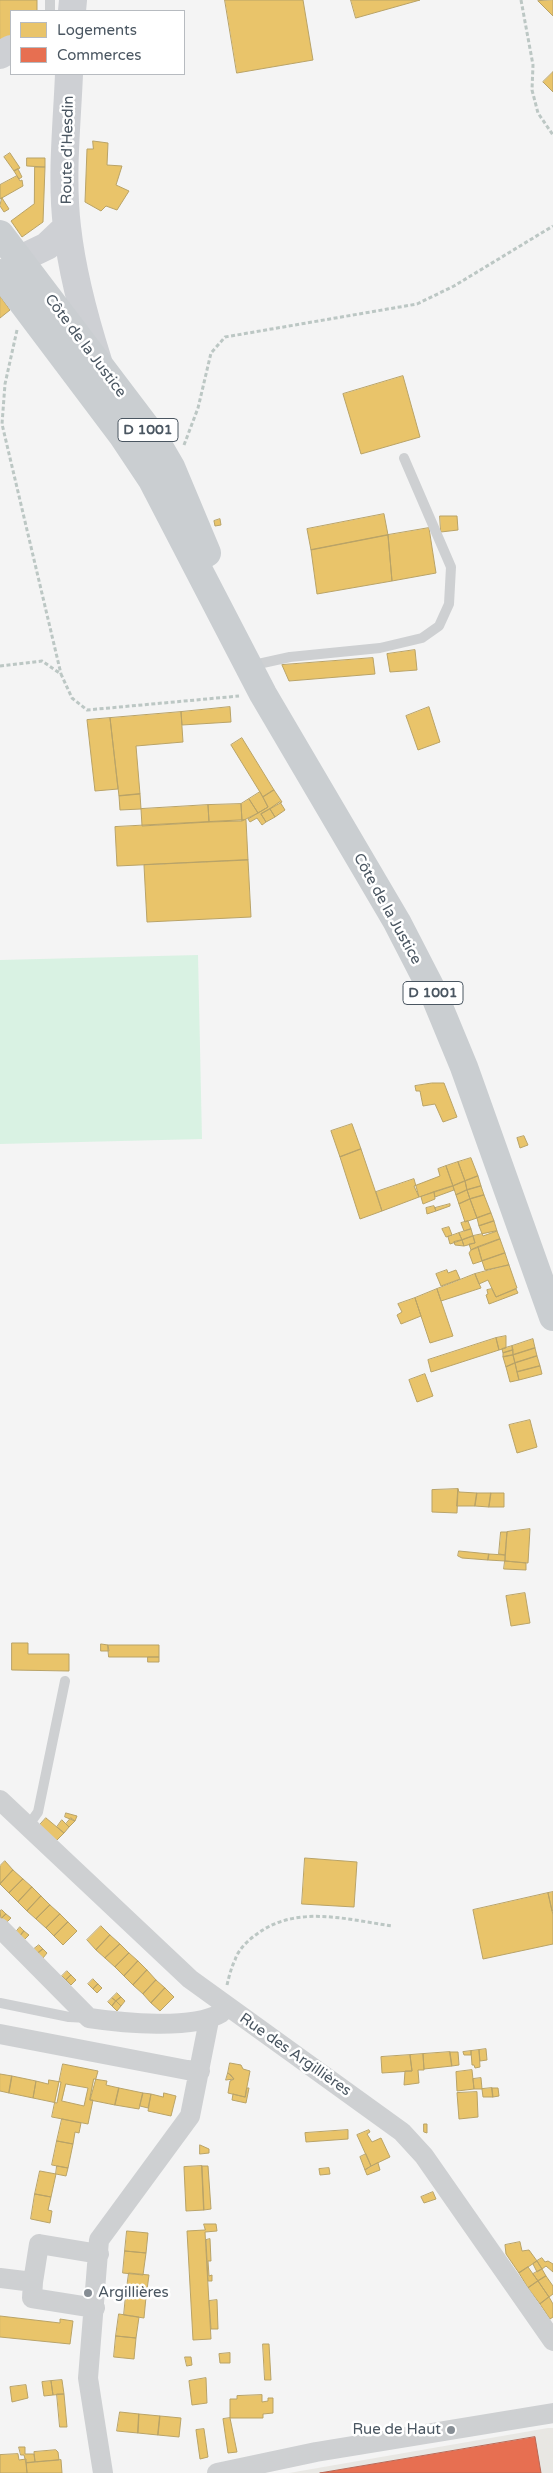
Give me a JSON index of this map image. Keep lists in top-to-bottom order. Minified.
{"streets":{"main road":["Route d'Hesdin","Côte de la Justice","D 1001"],"street":["Rue des Argillières"]},"crossings":[["Route d'Hesdin","Côte de la Justice"]],"places":["Argillières","Rue de Haut"],"legend":["Logements","Commerces"]}
